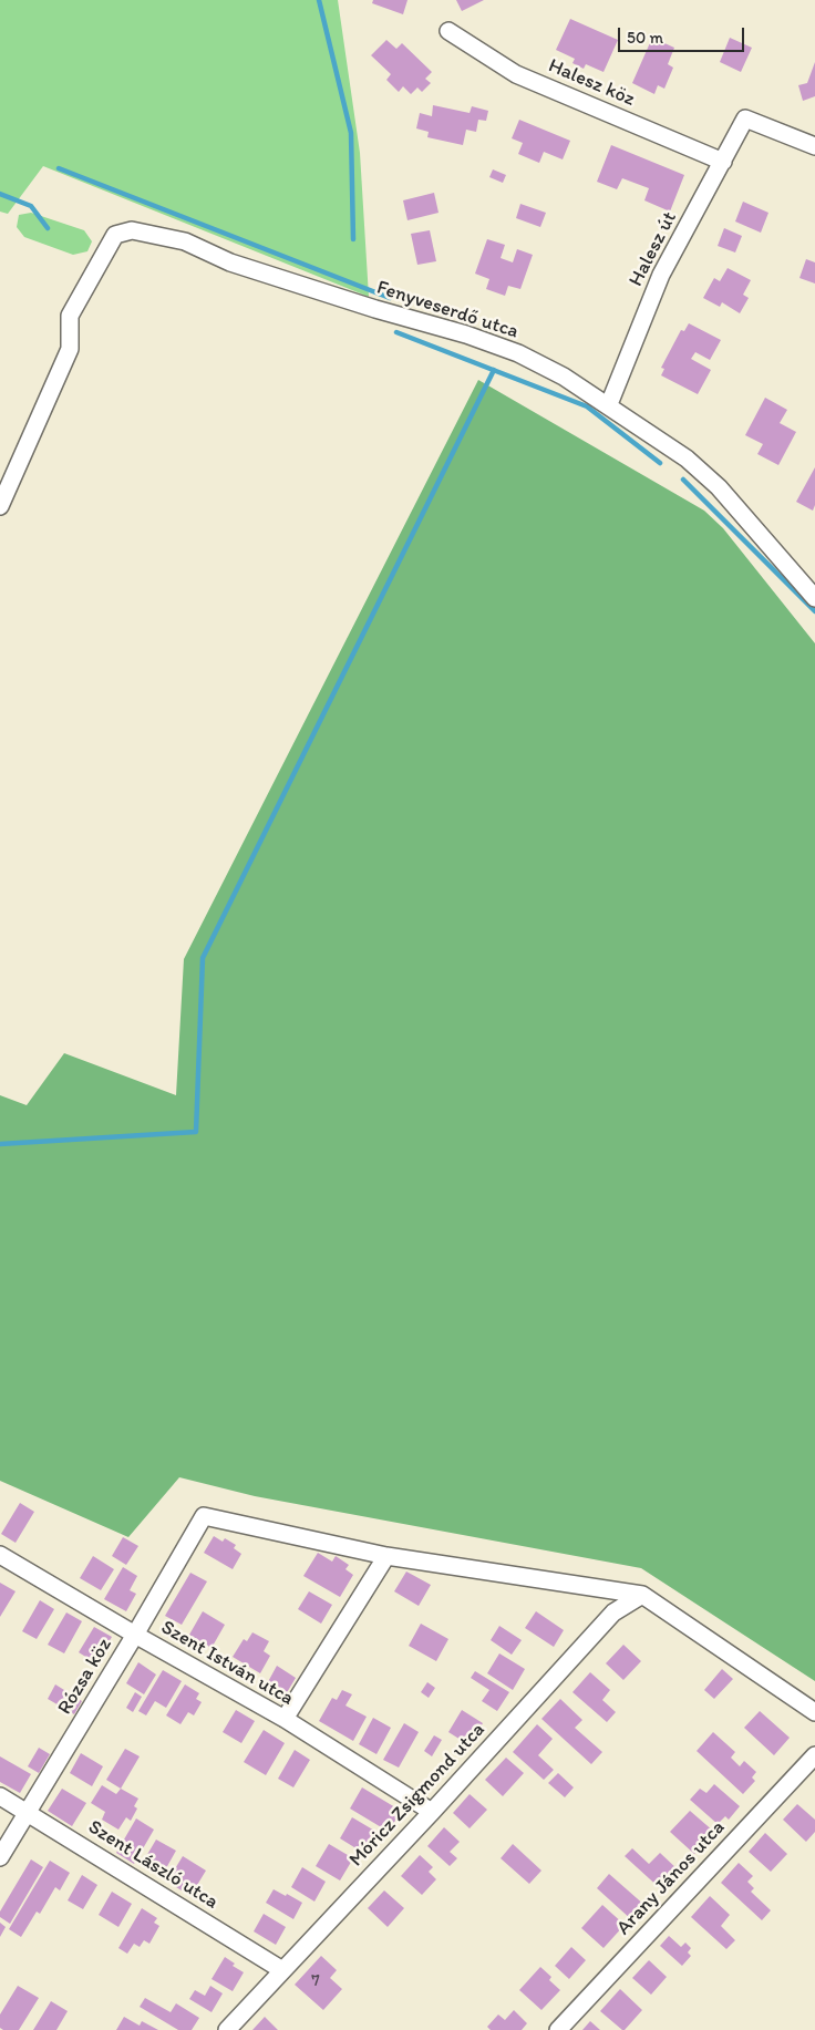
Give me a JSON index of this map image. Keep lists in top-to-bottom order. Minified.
{"streets":{"street":["Halesz köz","Halesz út","Fenyveserdő utca","Szent István utca","Rózsa köz","Móricz Zsigmond utca","Szent László utca","Arany János utca"]},"crossings":[["Halesz köz","Halesz út"],["Halesz út","Fenyveserdő utca"],["Szent István utca","Rózsa köz"],["Szent István utca","Móricz Zsigmond utca"],["Rózsa köz","Szent László utca"],["Móricz Zsigmond utca","Szent László utca"]],"house_numbers":["7"],"scale_bar":"50 m"}
